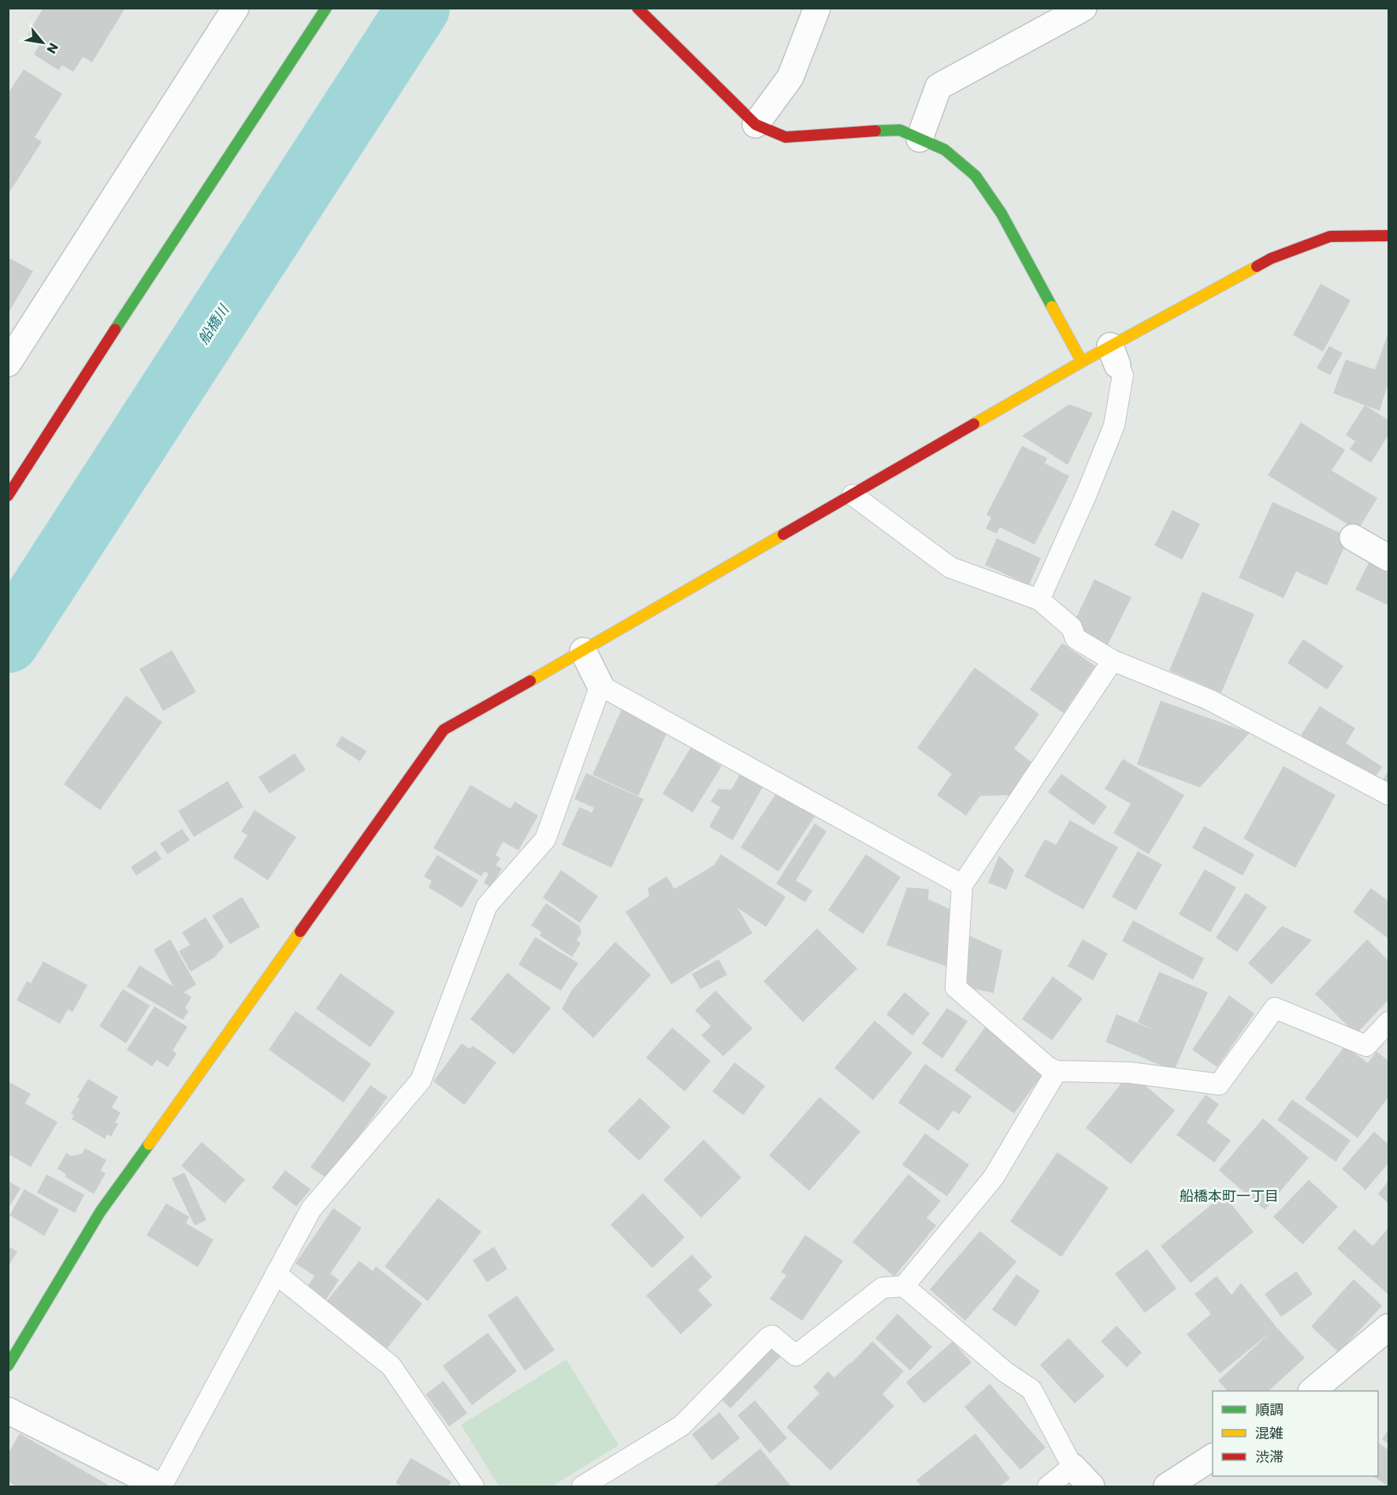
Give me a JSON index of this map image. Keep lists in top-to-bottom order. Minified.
{"districts":["船橋本町一丁目"],"water":["船橋川"],"legend":["順調","混雑","渋滞"],"north":"bottom right"}
